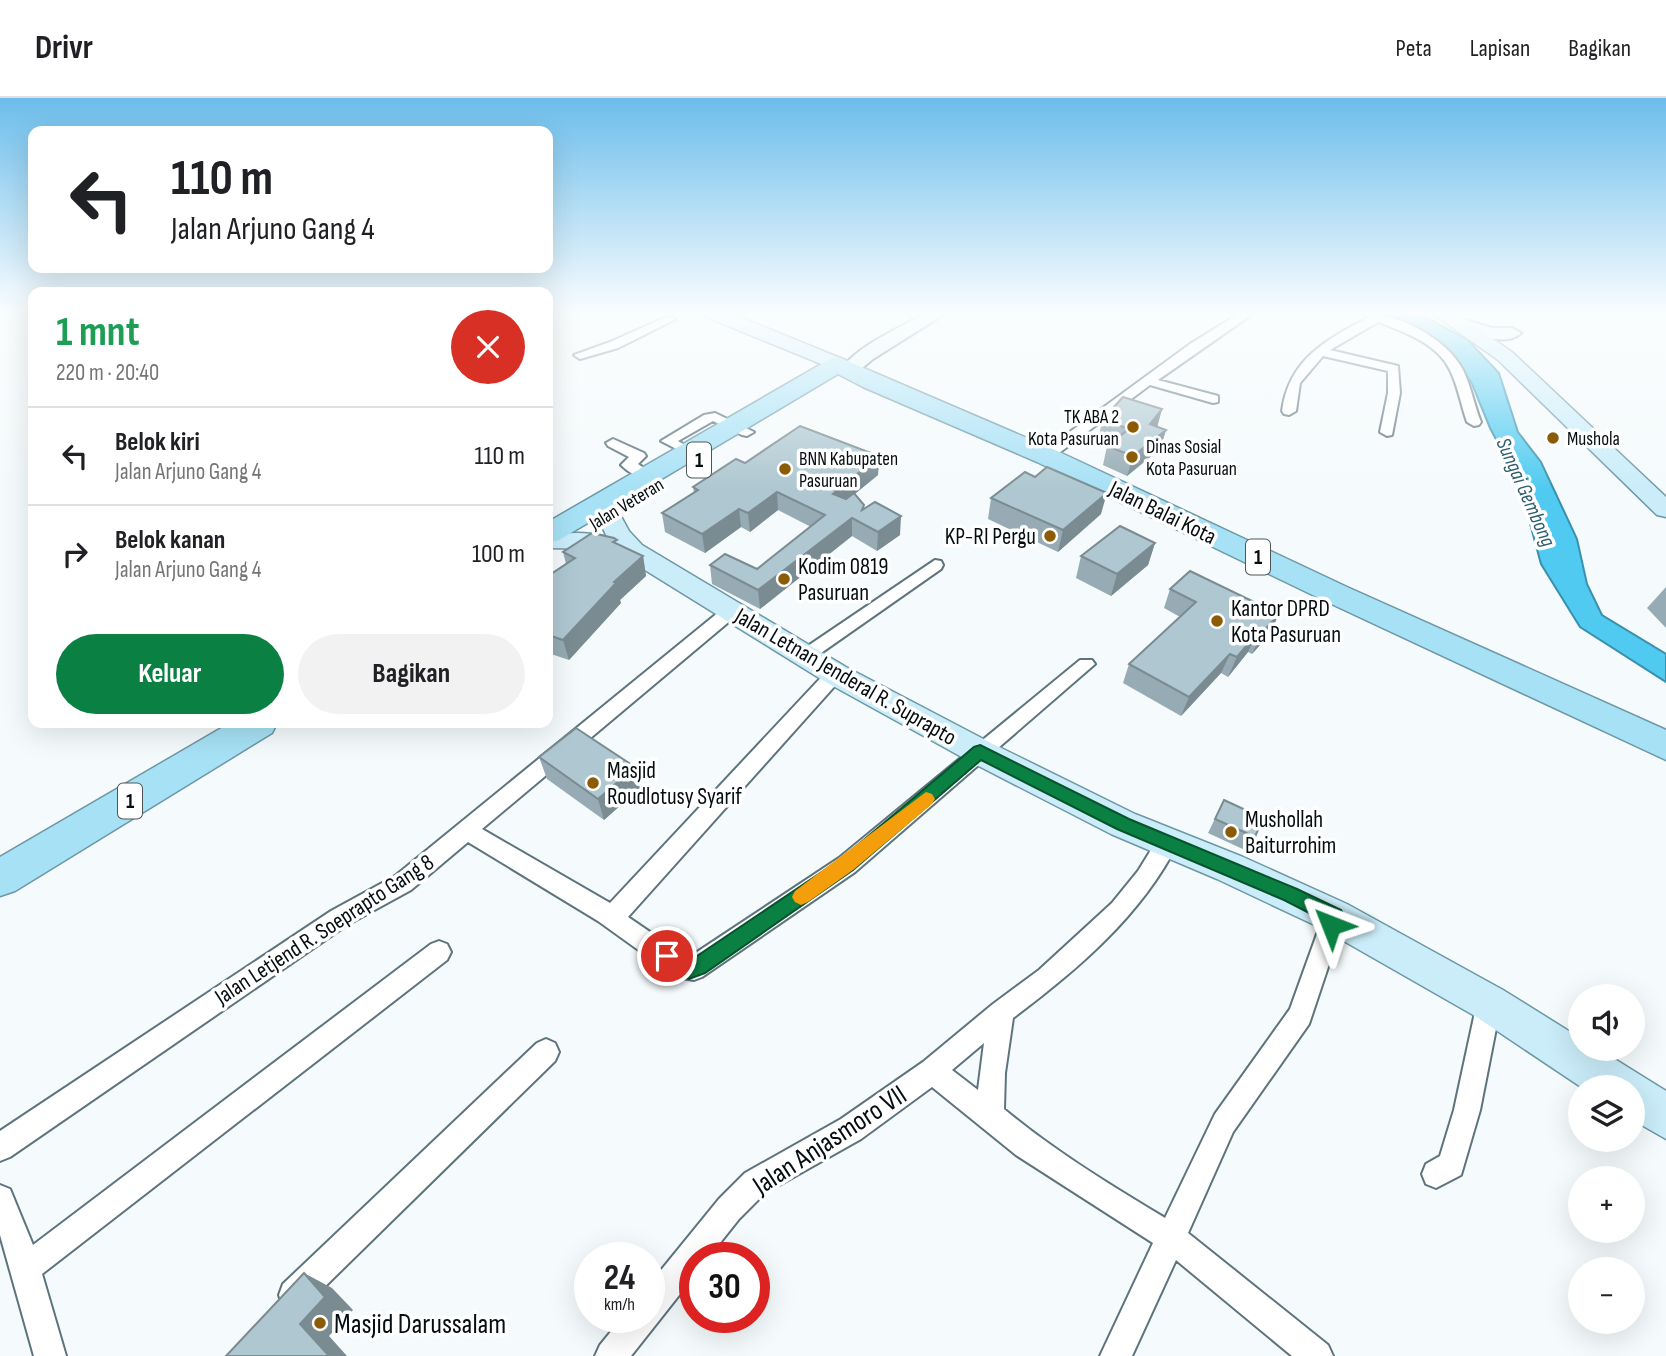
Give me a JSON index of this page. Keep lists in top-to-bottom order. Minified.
{"streets":{"highway":["1","Jalan Veteran","Jalan Balai Kota"],"main road":["Jalan Letnan Jenderal R. Suprapto"],"street":["Jalan Letjend R. Soeprapto Gang 8","Jalan Anjasmoro VII"]},"crossings":[["1","Jalan Letnan Jenderal R. Suprapto"],["Jalan Letnan Jenderal R. Suprapto","Jalan Letjend R. Soeprapto Gang 8"],["Jalan Letnan Jenderal R. Suprapto","Jalan Anjasmoro VII"]],"water":["Sungai Gembong"],"places":["TK ABA 2 Kota Pasuruan","Mushola","Dinas Sosial Kota Pasuruan","BNN Kabupaten Pasuruan","KP-RI Pergu","Kodim 0819 Pasuruan","Kantor DPRD Kota Pasuruan","Masjid Roudlotusy Syarif","Mushollah Baiturrohim","Masjid Darussalam"],"page":{"header":"Drivr","nav":["Peta","Lapisan","Bagikan"],"turn":["110 m","Jalan Arjuno Gang 4"],"heading":["1 mnt","220 m · 20:40"],"list":[{"name":"Belok kiri","note":"Jalan Arjuno Gang 4","value":"110 m"},{"name":"Belok kanan","note":"Jalan Arjuno Gang 4","value":"100 m"}],"buttons":["Keluar","Bagikan"],"map_buttons":["+","−"],"speed":"24 km/h","limit":"30"}}
